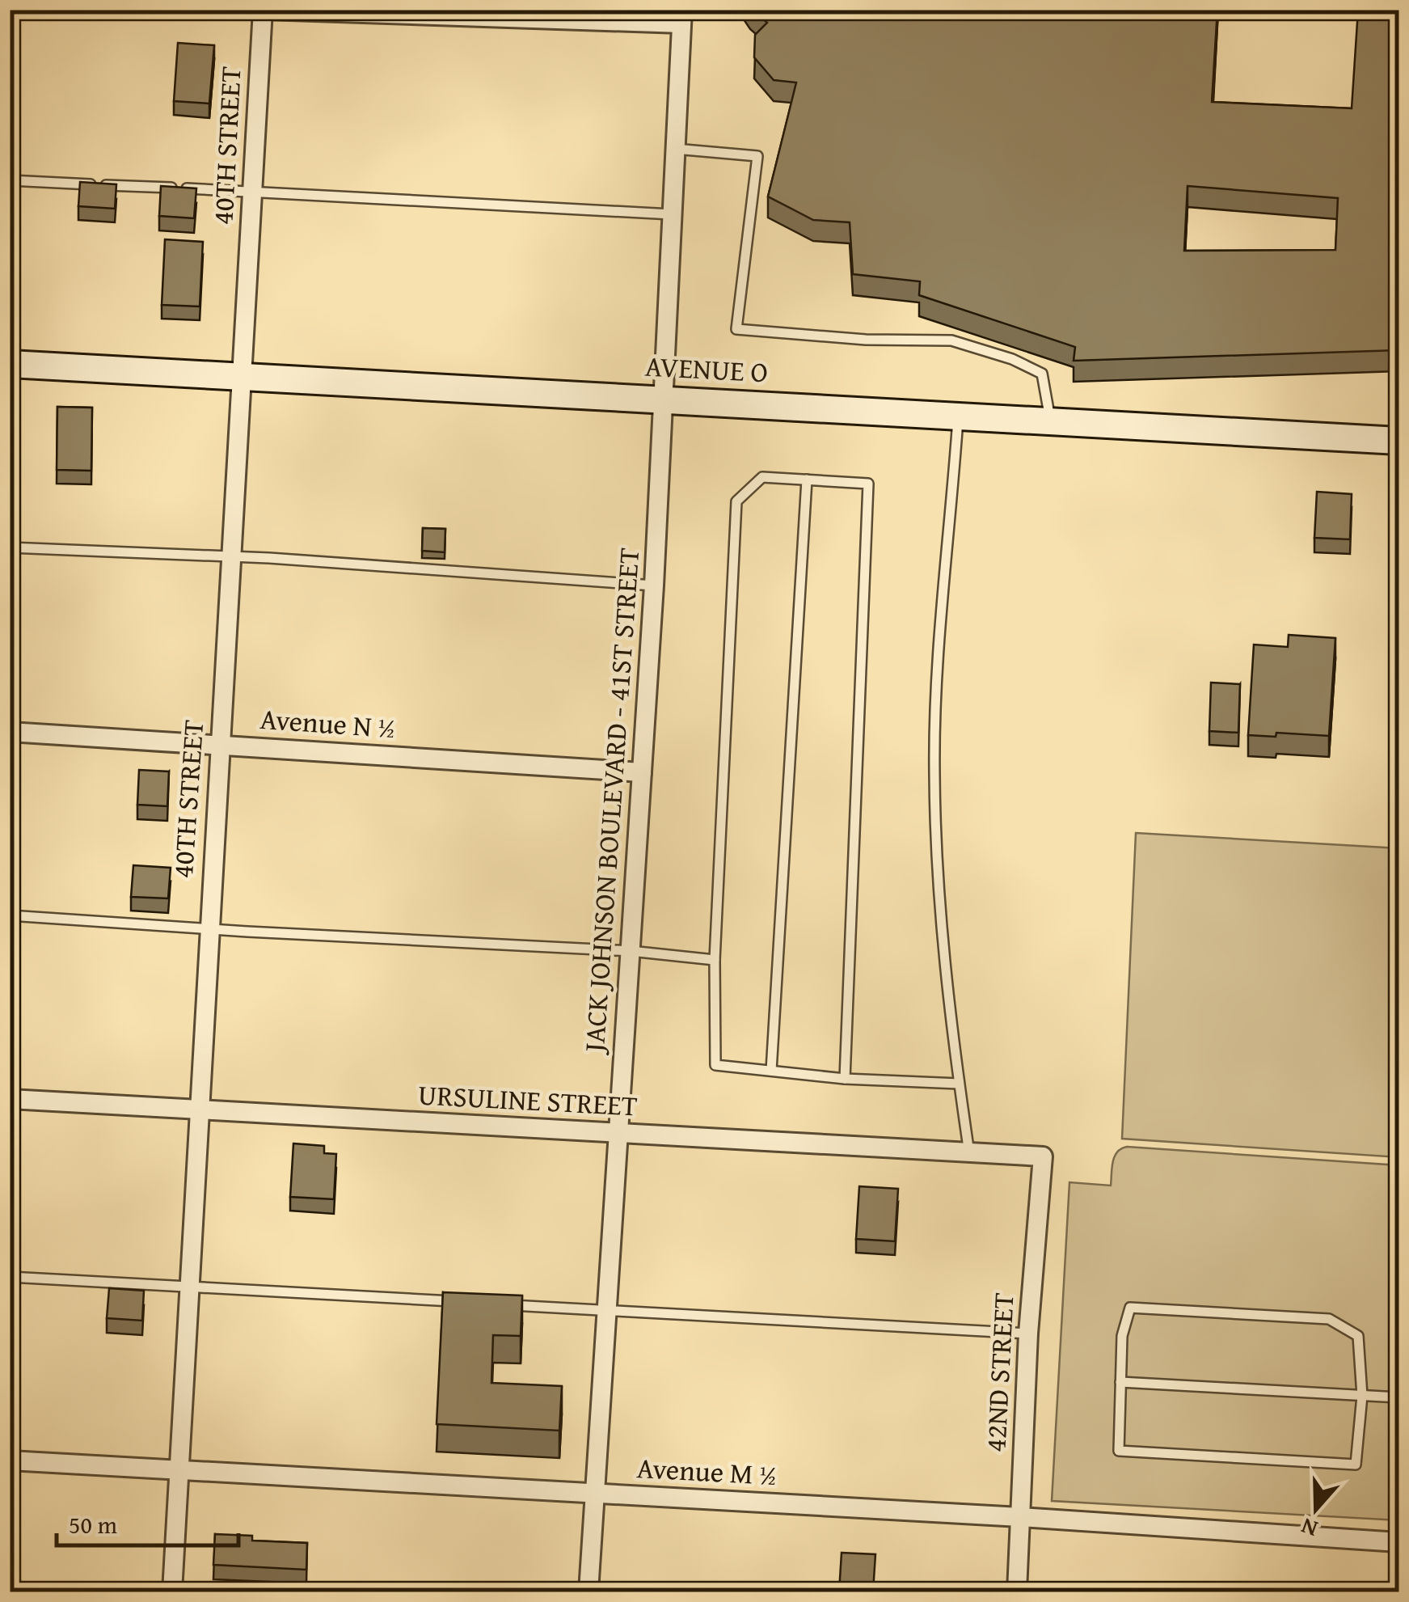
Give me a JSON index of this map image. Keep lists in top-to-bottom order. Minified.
{"streets":{"main road":["AVENUE O"],"street":["40TH STREET","Avenue N ½","JACK JOHNSON BOULEVARD - 41ST STREET","URSULINE STREET","42ND STREET","Avenue M ½"]},"crossings":[["40TH STREET","AVENUE O"],["40TH STREET","Avenue N ½"],["40TH STREET","URSULINE STREET"],["40TH STREET","Avenue M ½"],["AVENUE O","JACK JOHNSON BOULEVARD - 41ST STREET"],["Avenue N ½","JACK JOHNSON BOULEVARD - 41ST STREET"],["JACK JOHNSON BOULEVARD - 41ST STREET","URSULINE STREET"],["JACK JOHNSON BOULEVARD - 41ST STREET","Avenue M ½"],["URSULINE STREET","42ND STREET"],["42ND STREET","Avenue M ½"]],"scale_bar":"50 m","north":"bottom"}
